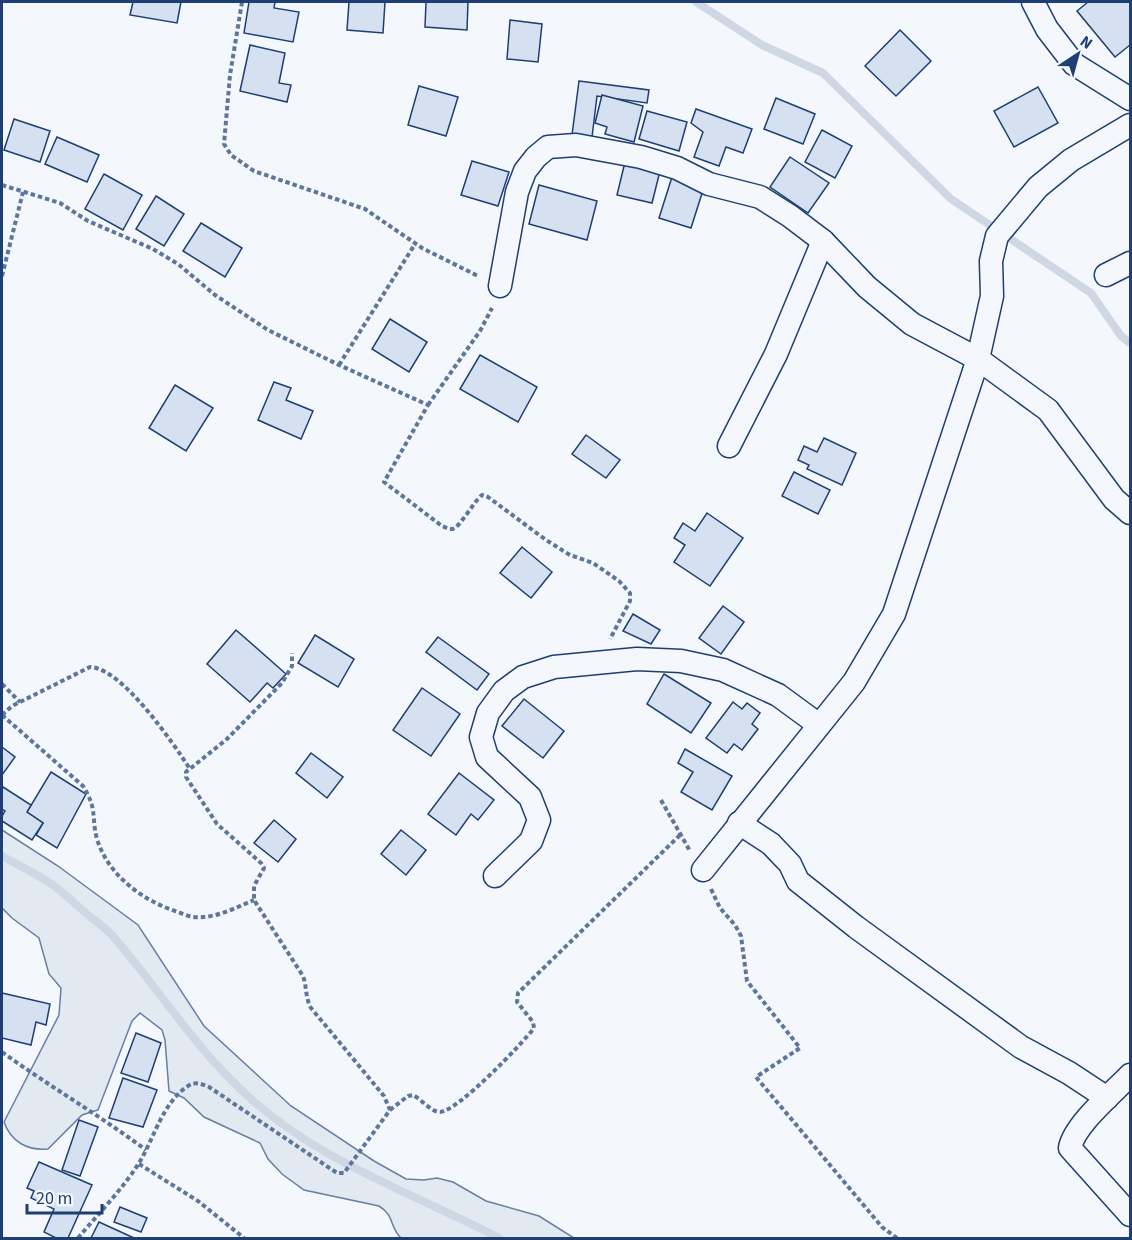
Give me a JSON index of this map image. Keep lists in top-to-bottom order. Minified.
{"scale_bar":"20 m","north":"top right"}
